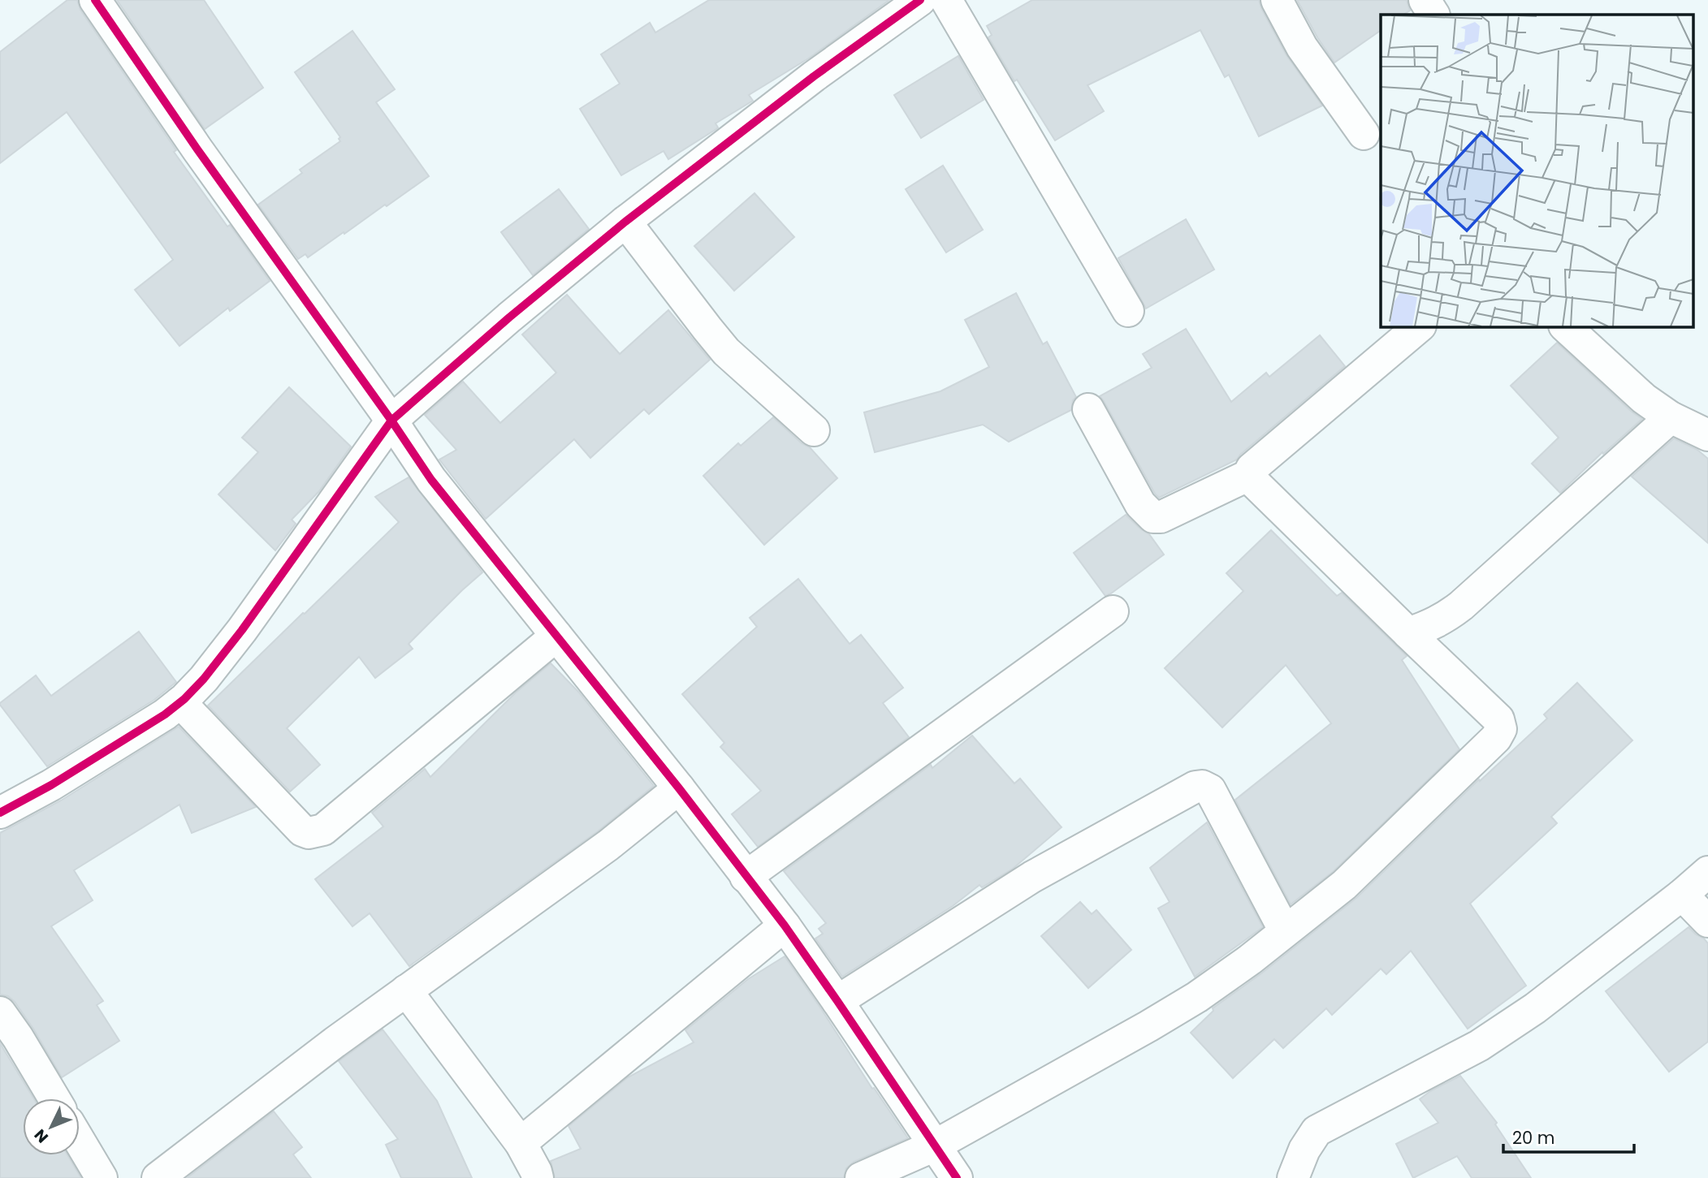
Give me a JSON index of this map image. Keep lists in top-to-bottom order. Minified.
{"scale_bar":"20 m","north":"bottom left"}
